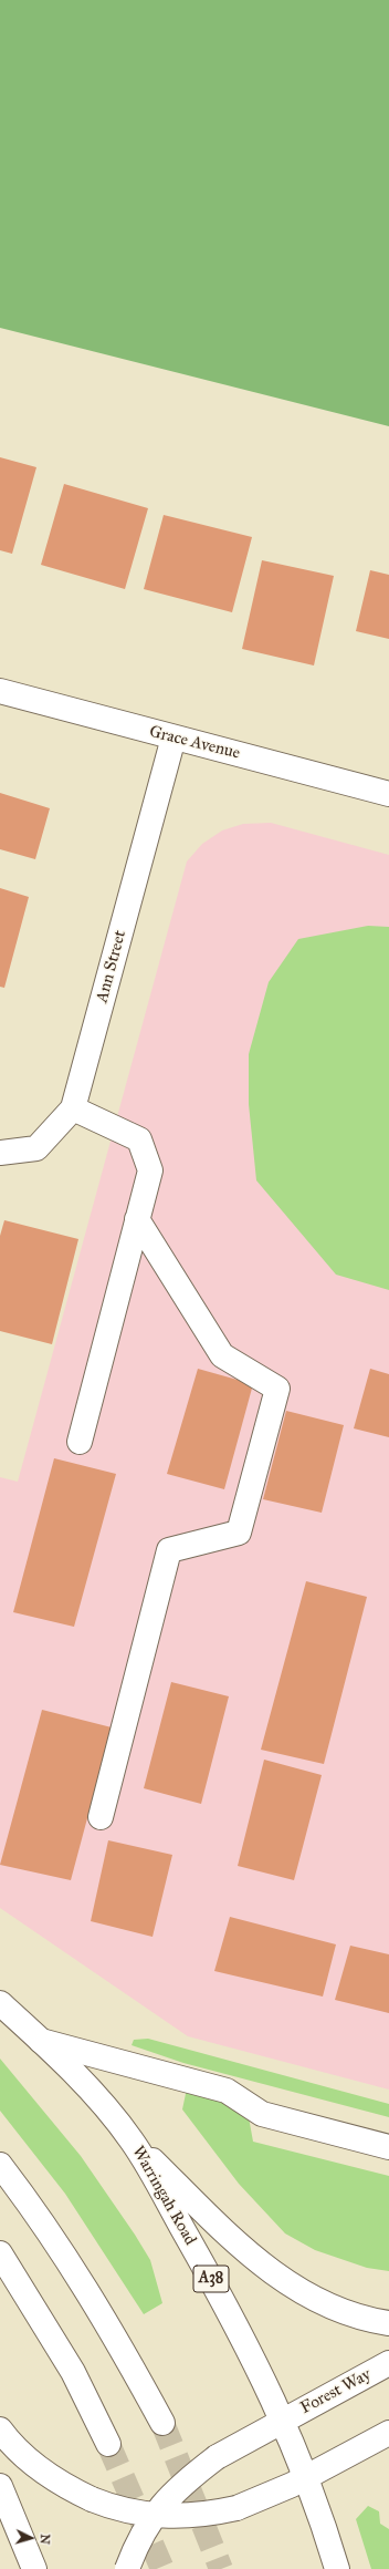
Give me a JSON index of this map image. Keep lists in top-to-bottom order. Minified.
{"streets":{"main road":["Grace Avenue","Ann Street","Warringah Road","A38","Forest Way"]},"crossings":[["Grace Avenue","Ann Street"],["Warringah Road","Forest Way"]],"north":"right"}
